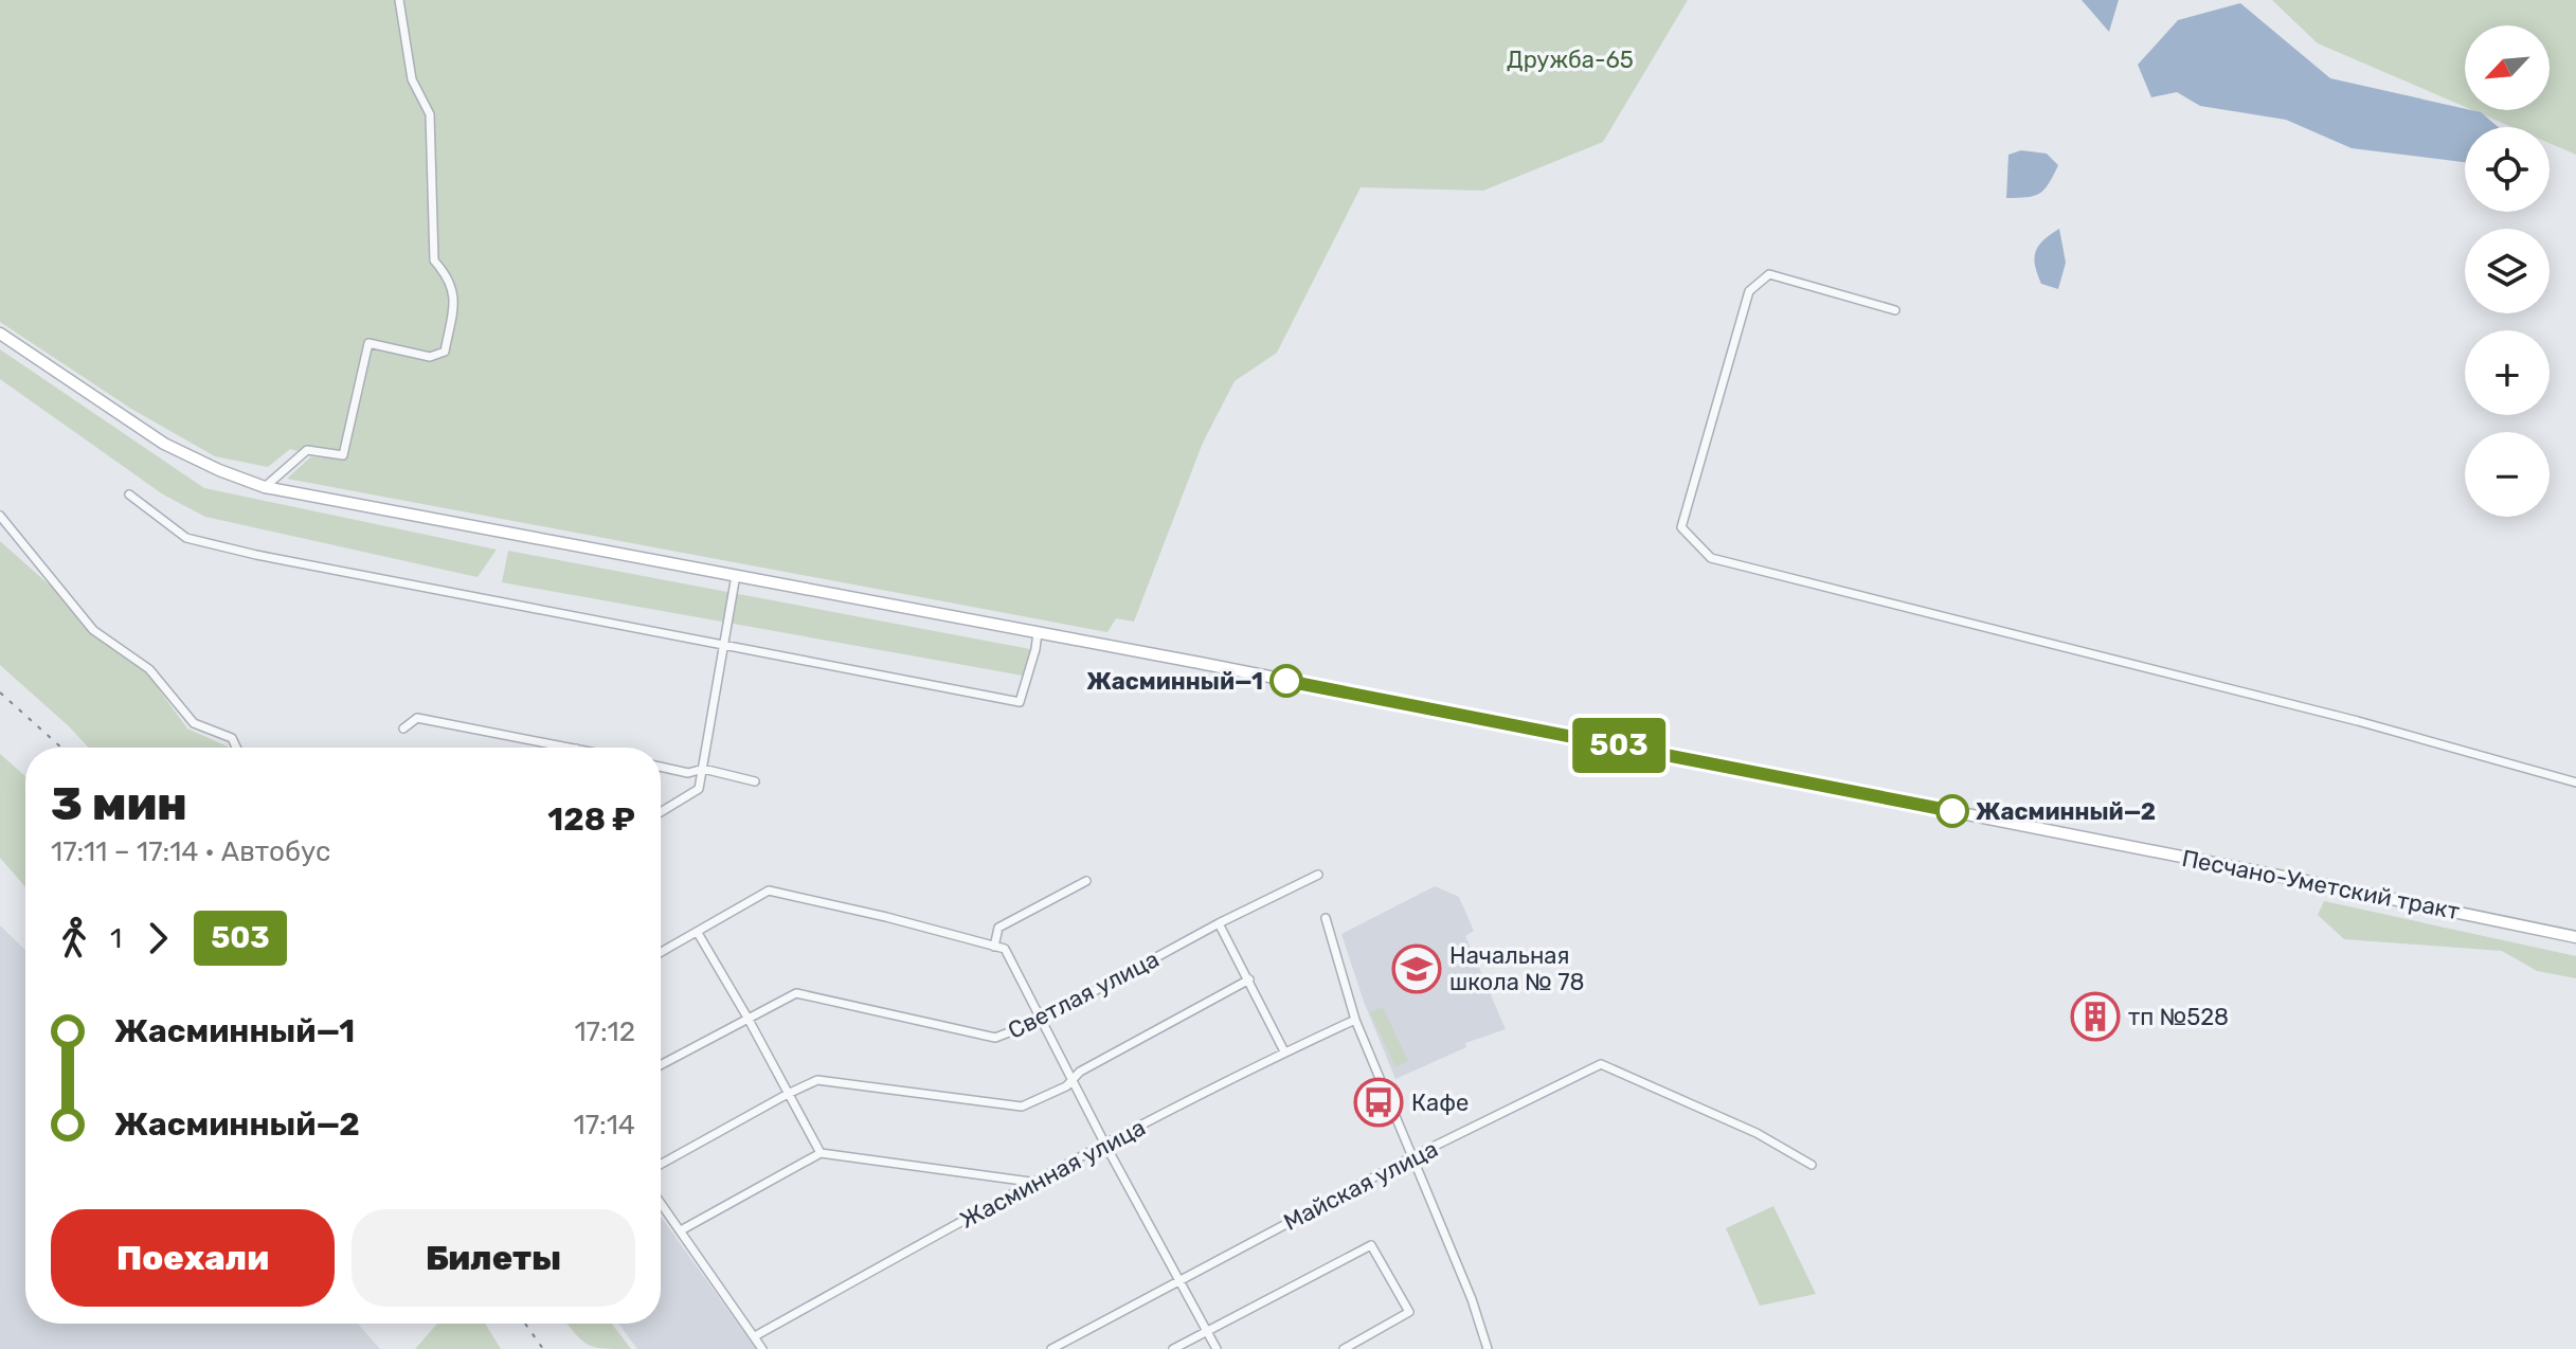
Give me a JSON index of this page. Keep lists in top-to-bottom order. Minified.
{"streets":{"main road":["Песчано-Уметский тракт"],"street":["Светлая улица","Жасминная улица","Майская улица"]},"parks":["Дружба-65"],"places":{"other":["Жасминный—1","Жасминный—2"],"school or university":["Начальная школа № 78"],"building":["тп №528"],"bus stop":["Кафе"]},"lines":["bus line 503"],"north":"bottom left","page":{"on_map":"503","map_buttons":["+","−"],"heading":["3 мин","17:11 – 17:14 · Автобус","128 ₽"],"legs":["1","503"],"list":[{"name":"Жасминный—1","value":"17:12"},{"name":"Жасминный—2","value":"17:14"}],"buttons":["Поехали","Билеты"]}}
